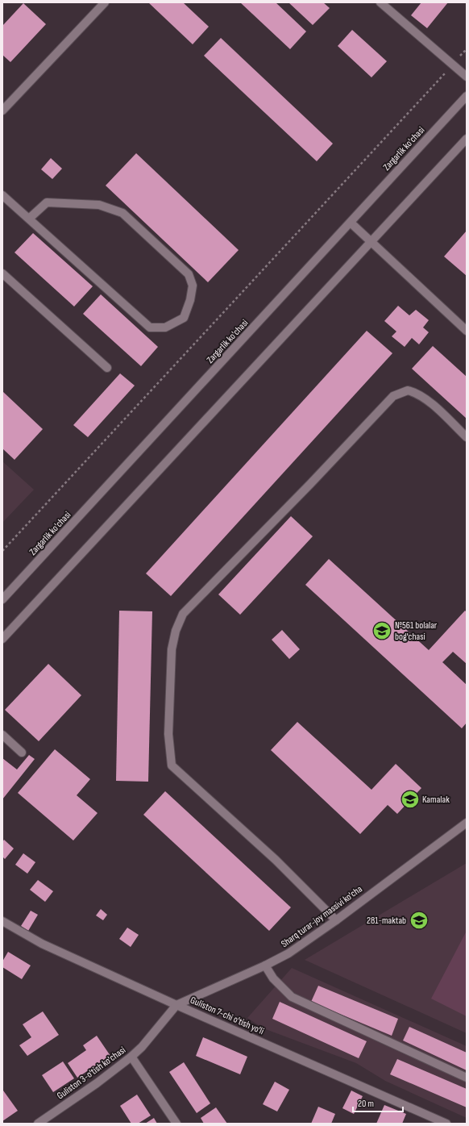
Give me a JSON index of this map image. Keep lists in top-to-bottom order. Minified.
{"streets":{"street":["Zargarlik ko'chasi","Sharq turar-joy massivi ko'cha","Guliston 7-chi o'tish yo'li","Guliston 3-o'tish ko'chasi"]},"crossings":[["Sharq turar-joy massivi ko'cha","Guliston 7-chi o'tish yo'li"],["Sharq turar-joy massivi ko'cha","Guliston 3-o'tish ko'chasi"],["Guliston 7-chi o'tish yo'li","Guliston 3-o'tish ko'chasi"]],"places":{"school or university":["№561 bolalar bog'chasi","Kamalak","281-maktab"]},"scale_bar":"20 m"}
